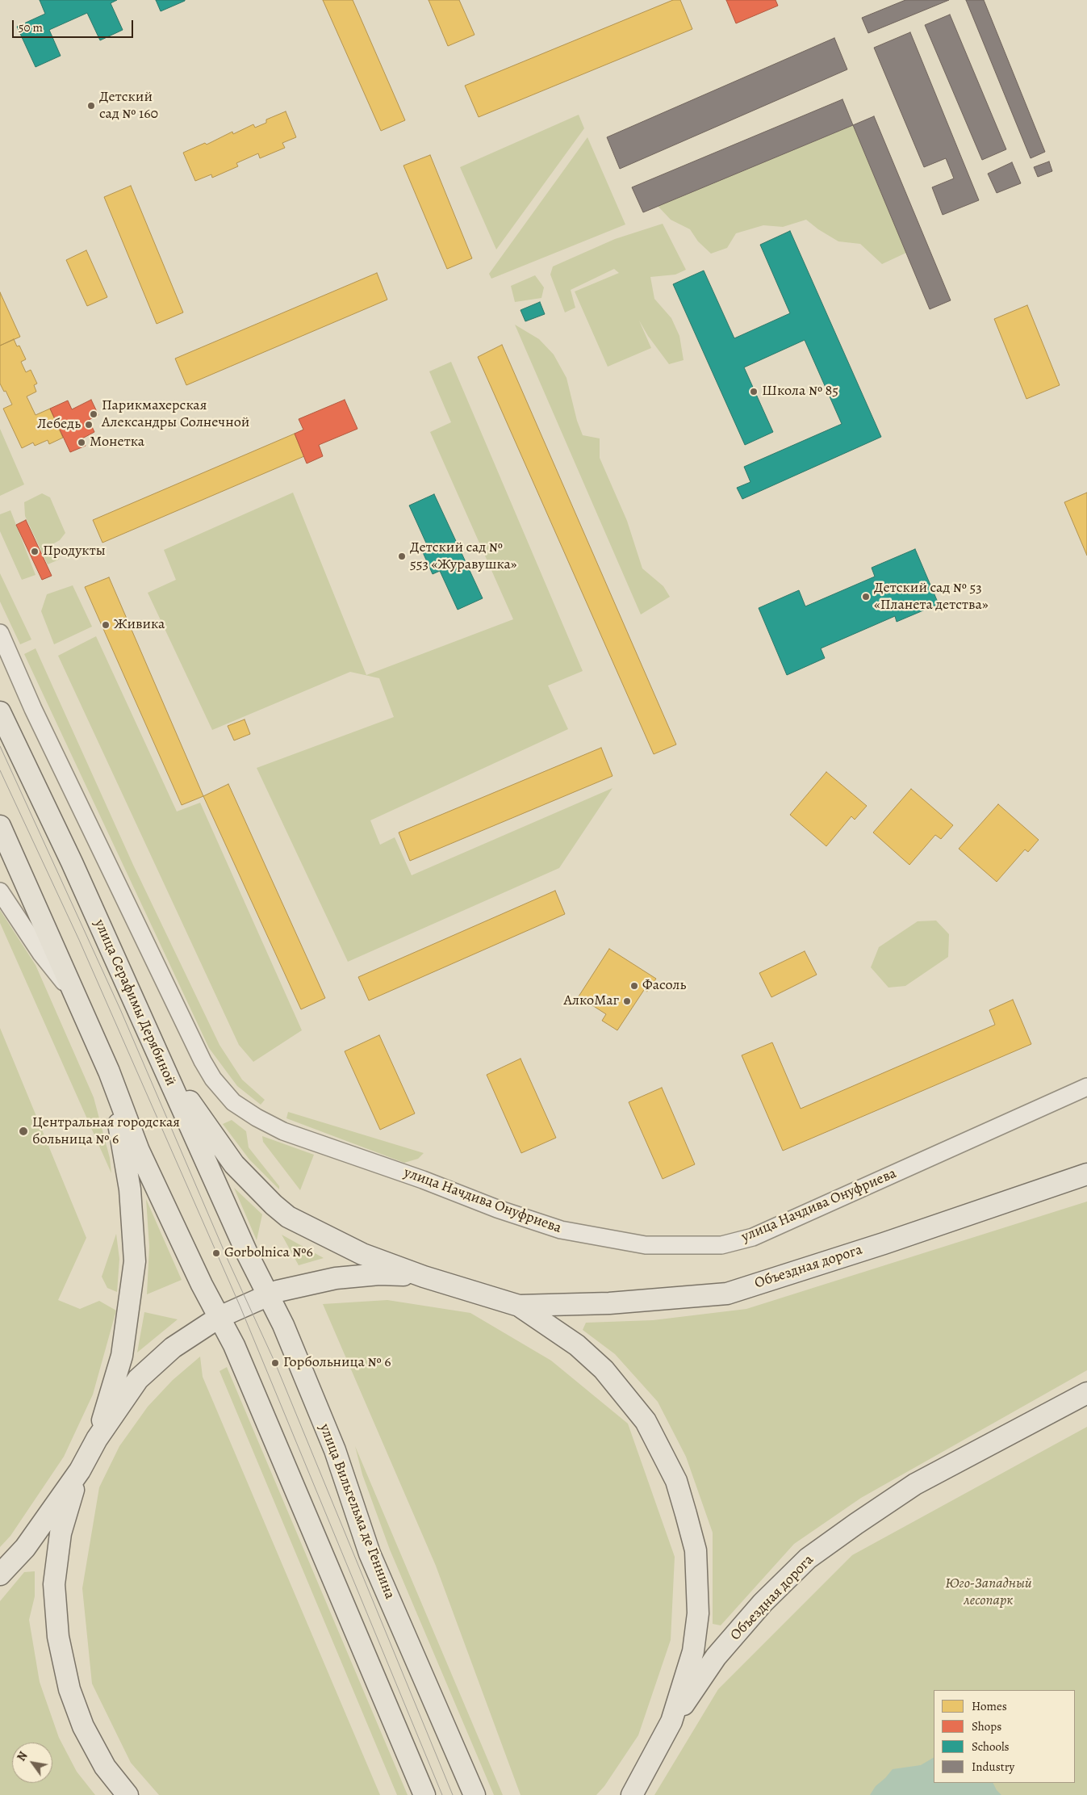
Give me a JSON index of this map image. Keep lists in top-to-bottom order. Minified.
{"streets":{"main road":["улица Серафимы Дерябиной","Объездная дорога","улица Вильгельма де Геннина"],"street":["улица Начдива Онуфриева"]},"crossings":[["улица Серафимы Дерябиной","улица Вильгельма де Геннина"]],"parks":["Юго-Западный лесопарк"],"places":["Детский сад № 160","Школа № 85","Парикмахерская Александры Солнечной","Лебедь","Монетка","Продукты","Детский сад № 553 «Журавушка»","Детский сад № 53 «Планета детства»","Живика","Фасоль","АлкоМаг","Центральная городская больница № 6","Gorbolnica №6","Горбольница № 6"],"legend":["Homes","Shops","Schools","Industry"],"scale_bar":"50 m","north":"top left"}
